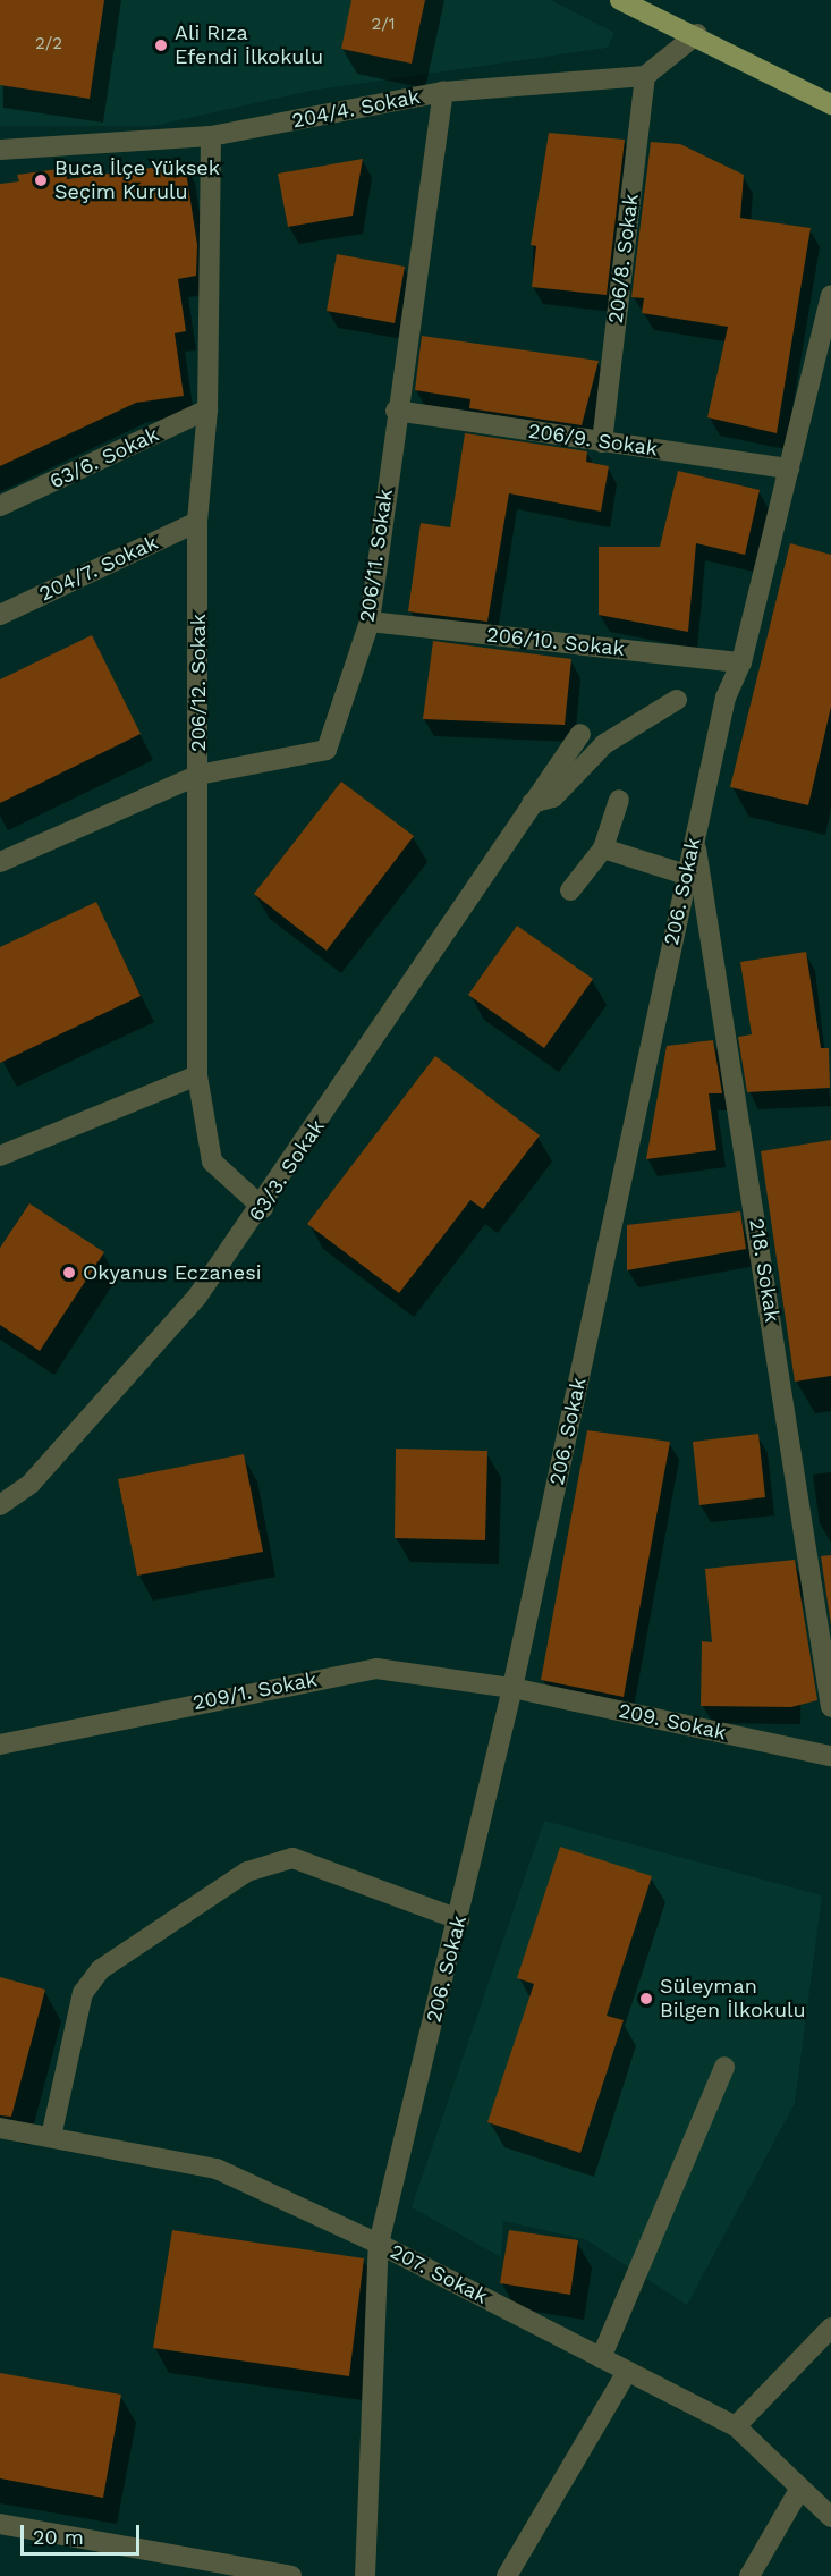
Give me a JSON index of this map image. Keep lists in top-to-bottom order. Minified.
{"streets":{"street":["204/4. Sokak","206/8. Sokak","206/9. Sokak","63/6. Sokak","206/11. Sokak","204/7. Sokak","206/10. Sokak","206/12. Sokak","206. Sokak","63/3. Sokak","218. Sokak","209/1. Sokak","209. Sokak","207. Sokak"]},"crossings":[["204/4. Sokak","206/8. Sokak"],["204/4. Sokak","206/11. Sokak"],["204/4. Sokak","206/12. Sokak"],["206/8. Sokak","206/9. Sokak"],["206/9. Sokak","206/11. Sokak"],["206/9. Sokak","206. Sokak"],["63/6. Sokak","206/12. Sokak"],["206/11. Sokak","206/10. Sokak"],["206/11. Sokak","206/12. Sokak"],["204/7. Sokak","206/12. Sokak"],["206/10. Sokak","206. Sokak"],["206/12. Sokak","63/3. Sokak"],["206. Sokak","218. Sokak"],["206. Sokak","209/1. Sokak"],["206. Sokak","209. Sokak"],["206. Sokak","207. Sokak"],["209/1. Sokak","209. Sokak"]],"places":["Ali Rıza Efendi İlkokulu","Buca İlçe Yüksek Seçim Kurulu","Okyanus Eczanesi","Süleyman Bilgen İlkokulu"],"house_numbers":["2/1","2/2"],"scale_bar":"20 m"}
